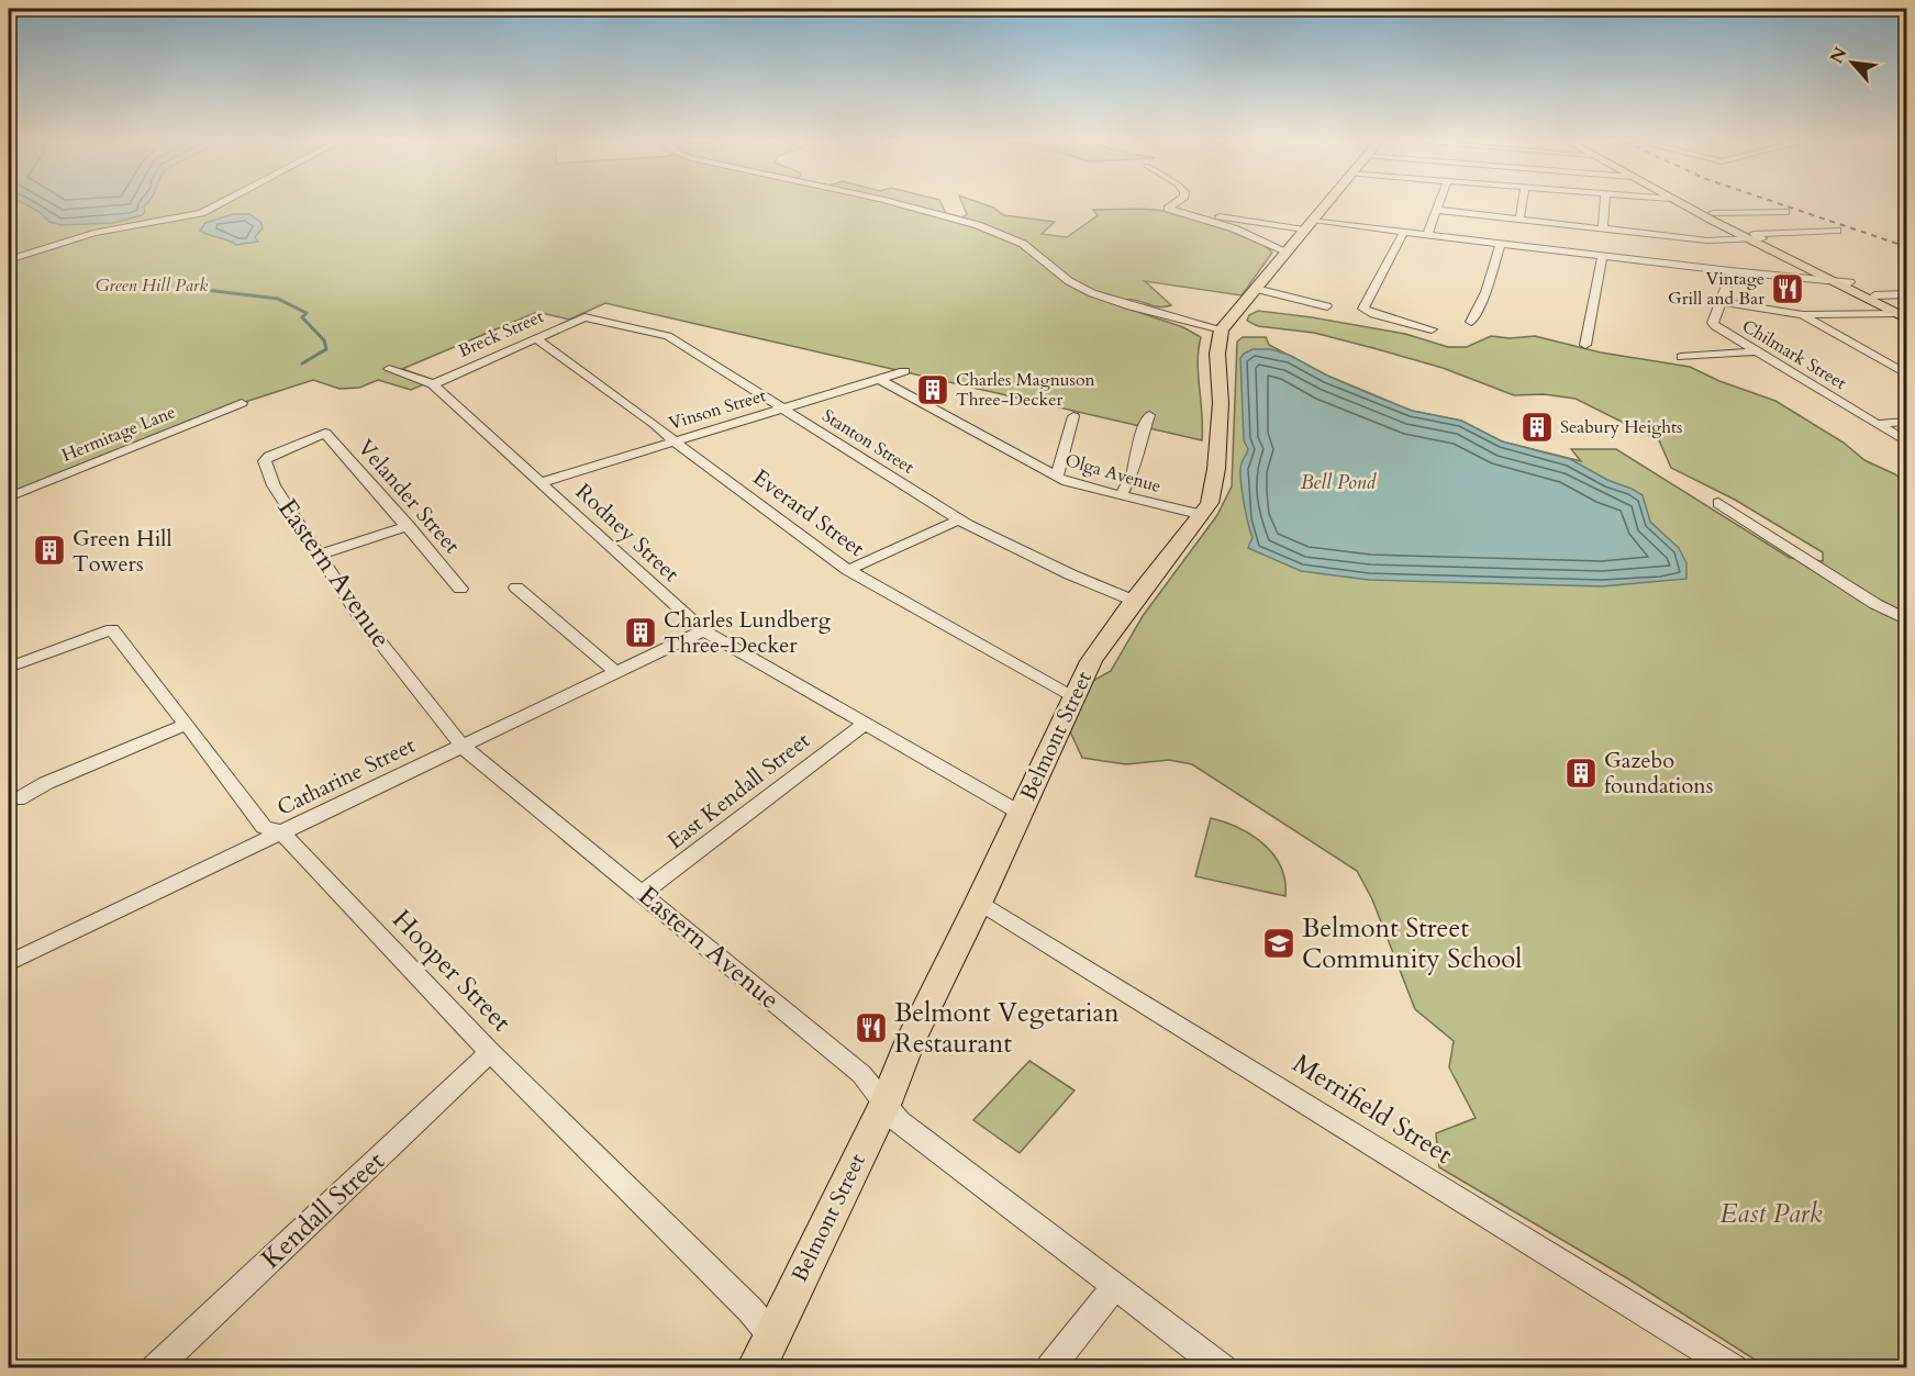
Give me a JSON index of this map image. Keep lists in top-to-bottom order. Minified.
{"streets":{"highway":["Belmont Street"],"street":["Breck Street","Chilmark Street","Vinson Street","Hermitage Lane","Stanton Street","Olga Avenue","Velander Street","Everard Street","Rodney Street","Eastern Avenue","Catharine Street","East Kendall Street","Hooper Street","Merrifield Street","Kendall Street"]},"crossings":[["Breck Street","Stanton Street"],["Breck Street","Everard Street"],["Breck Street","Rodney Street"],["Vinson Street","Stanton Street"],["Vinson Street","Olga Avenue"],["Vinson Street","Everard Street"],["Vinson Street","Rodney Street"],["Stanton Street","Belmont Street"],["Olga Avenue","Belmont Street"],["Velander Street","Eastern Avenue"],["Everard Street","Belmont Street"],["Rodney Street","Belmont Street"],["Rodney Street","Catharine Street"],["Rodney Street","East Kendall Street"],["Eastern Avenue","Belmont Street"],["Eastern Avenue","Catharine Street"],["Eastern Avenue","East Kendall Street"],["Belmont Street","Hooper Street"],["Belmont Street","Merrifield Street"],["Catharine Street","Hooper Street"],["Hooper Street","Kendall Street"]],"water":["Bell Pond"],"parks":["Green Hill Park","East Park"],"places":{"restaurant":["Vintage Grill and Bar","Belmont Vegetarian Restaurant"],"building":["Charles Magnuson Three-Decker","Seabury Heights","Green Hill Towers","Charles Lundberg Three-Decker","Gazebo foundations"],"school or university":["Belmont Street Community School"]},"north":"top left"}
